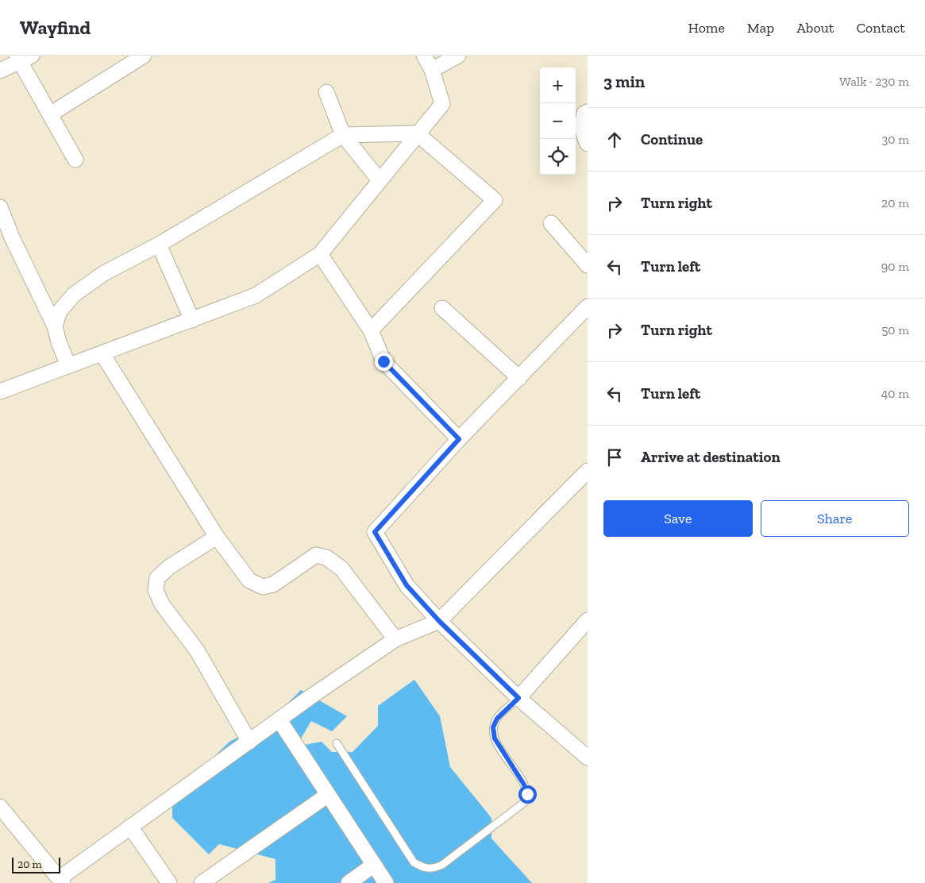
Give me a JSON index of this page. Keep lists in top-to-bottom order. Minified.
{"scale_bar":"20 m","page":{"header":"Wayfind","nav":["Home","Map","About","Contact"],"heading":["3 min","Walk · 230 m"],"map_buttons":["+","−"],"list":[["Continue","30 m"],["Turn right","20 m"],["Turn left","90 m"],["Turn right","50 m"],["Turn left","40 m"],"Arrive at destination"],"buttons":["Save","Share"],"scale":"20 m"}}
